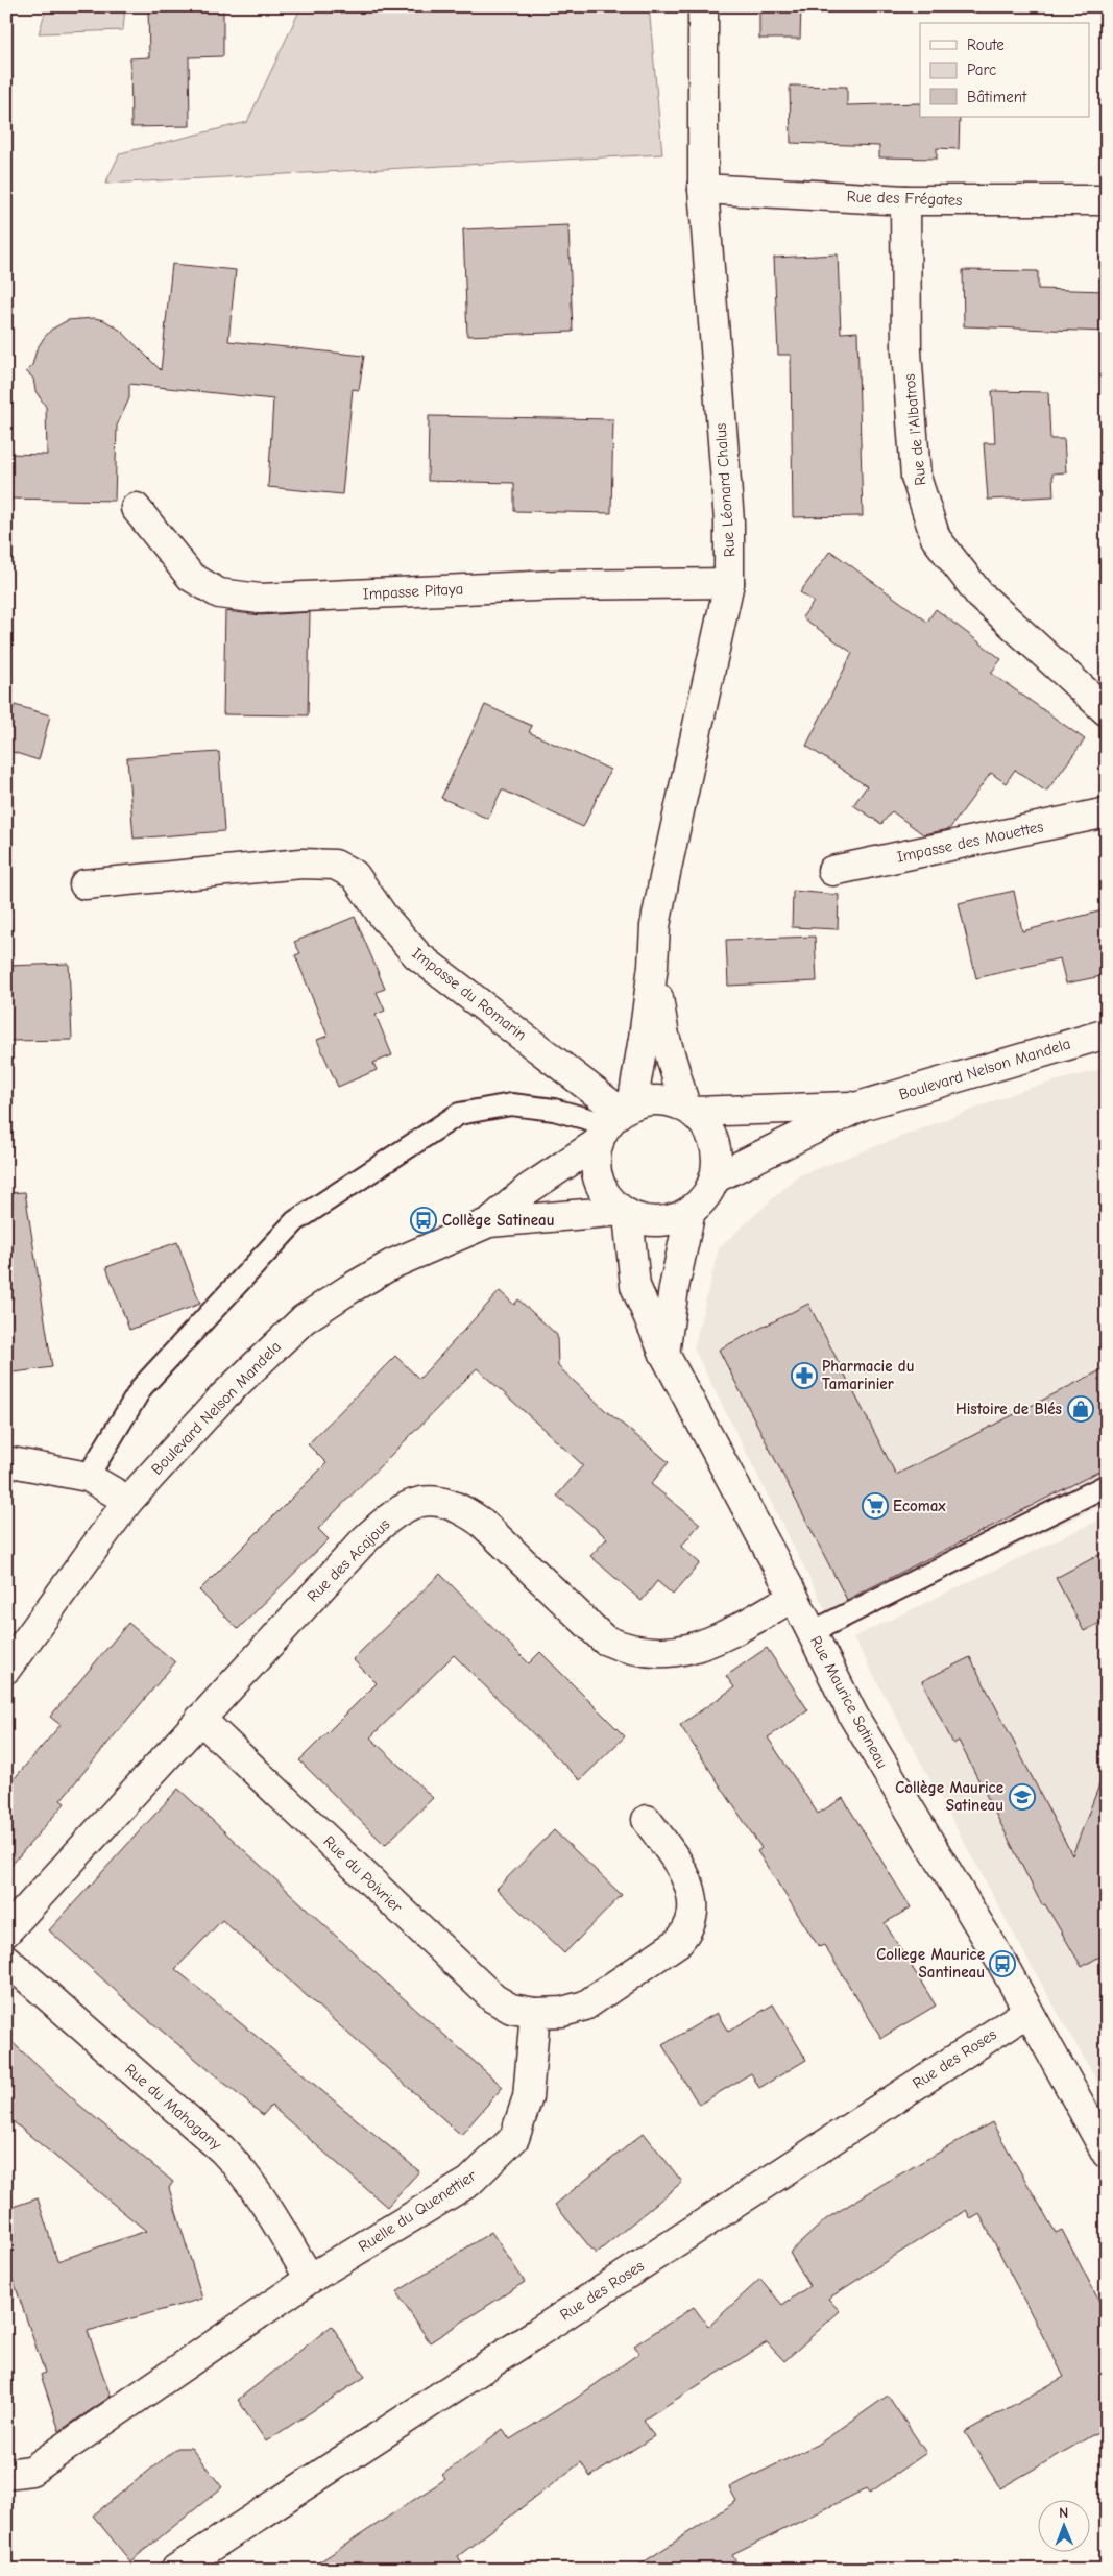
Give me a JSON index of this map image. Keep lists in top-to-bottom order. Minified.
{"streets":{"street":["Rue des Frégates","Rue de l'Albatros","Rue Léonard Chalus","Impasse Pitaya","Impasse des Mouettes","Impasse du Romarin","Boulevard Nelson Mandela","Rue des Acajous","Rue Maurice Satineau","Rue du Poivrier","Rue des Roses","Rue du Mahogany","Ruelle du Quenettier"]},"crossings":[["Rue des Frégates","Rue de l'Albatros"],["Rue des Frégates","Rue Léonard Chalus"],["Rue Léonard Chalus","Impasse Pitaya"],["Rue Léonard Chalus","Impasse du Romarin"],["Rue Léonard Chalus","Boulevard Nelson Mandela"],["Rue Léonard Chalus","Rue Maurice Satineau"],["Impasse du Romarin","Boulevard Nelson Mandela"],["Impasse du Romarin","Rue Maurice Satineau"],["Boulevard Nelson Mandela","Rue Maurice Satineau"],["Rue des Acajous","Rue Maurice Satineau"],["Rue des Acajous","Rue du Poivrier"],["Rue Maurice Satineau","Rue des Roses"],["Rue du Poivrier","Ruelle du Quenettier"],["Rue du Mahogany","Ruelle du Quenettier"]],"places":{"bus stop":["Collège Satineau","College Maurice Santineau"],"pharmacy":["Pharmacie du Tamarinier"],"shop":["Histoire de Blés"],"supermarket":["Ecomax"],"school or university":["Collège Maurice Satineau"]},"legend":["Route","Parc","Bâtiment"],"north":"top"}
